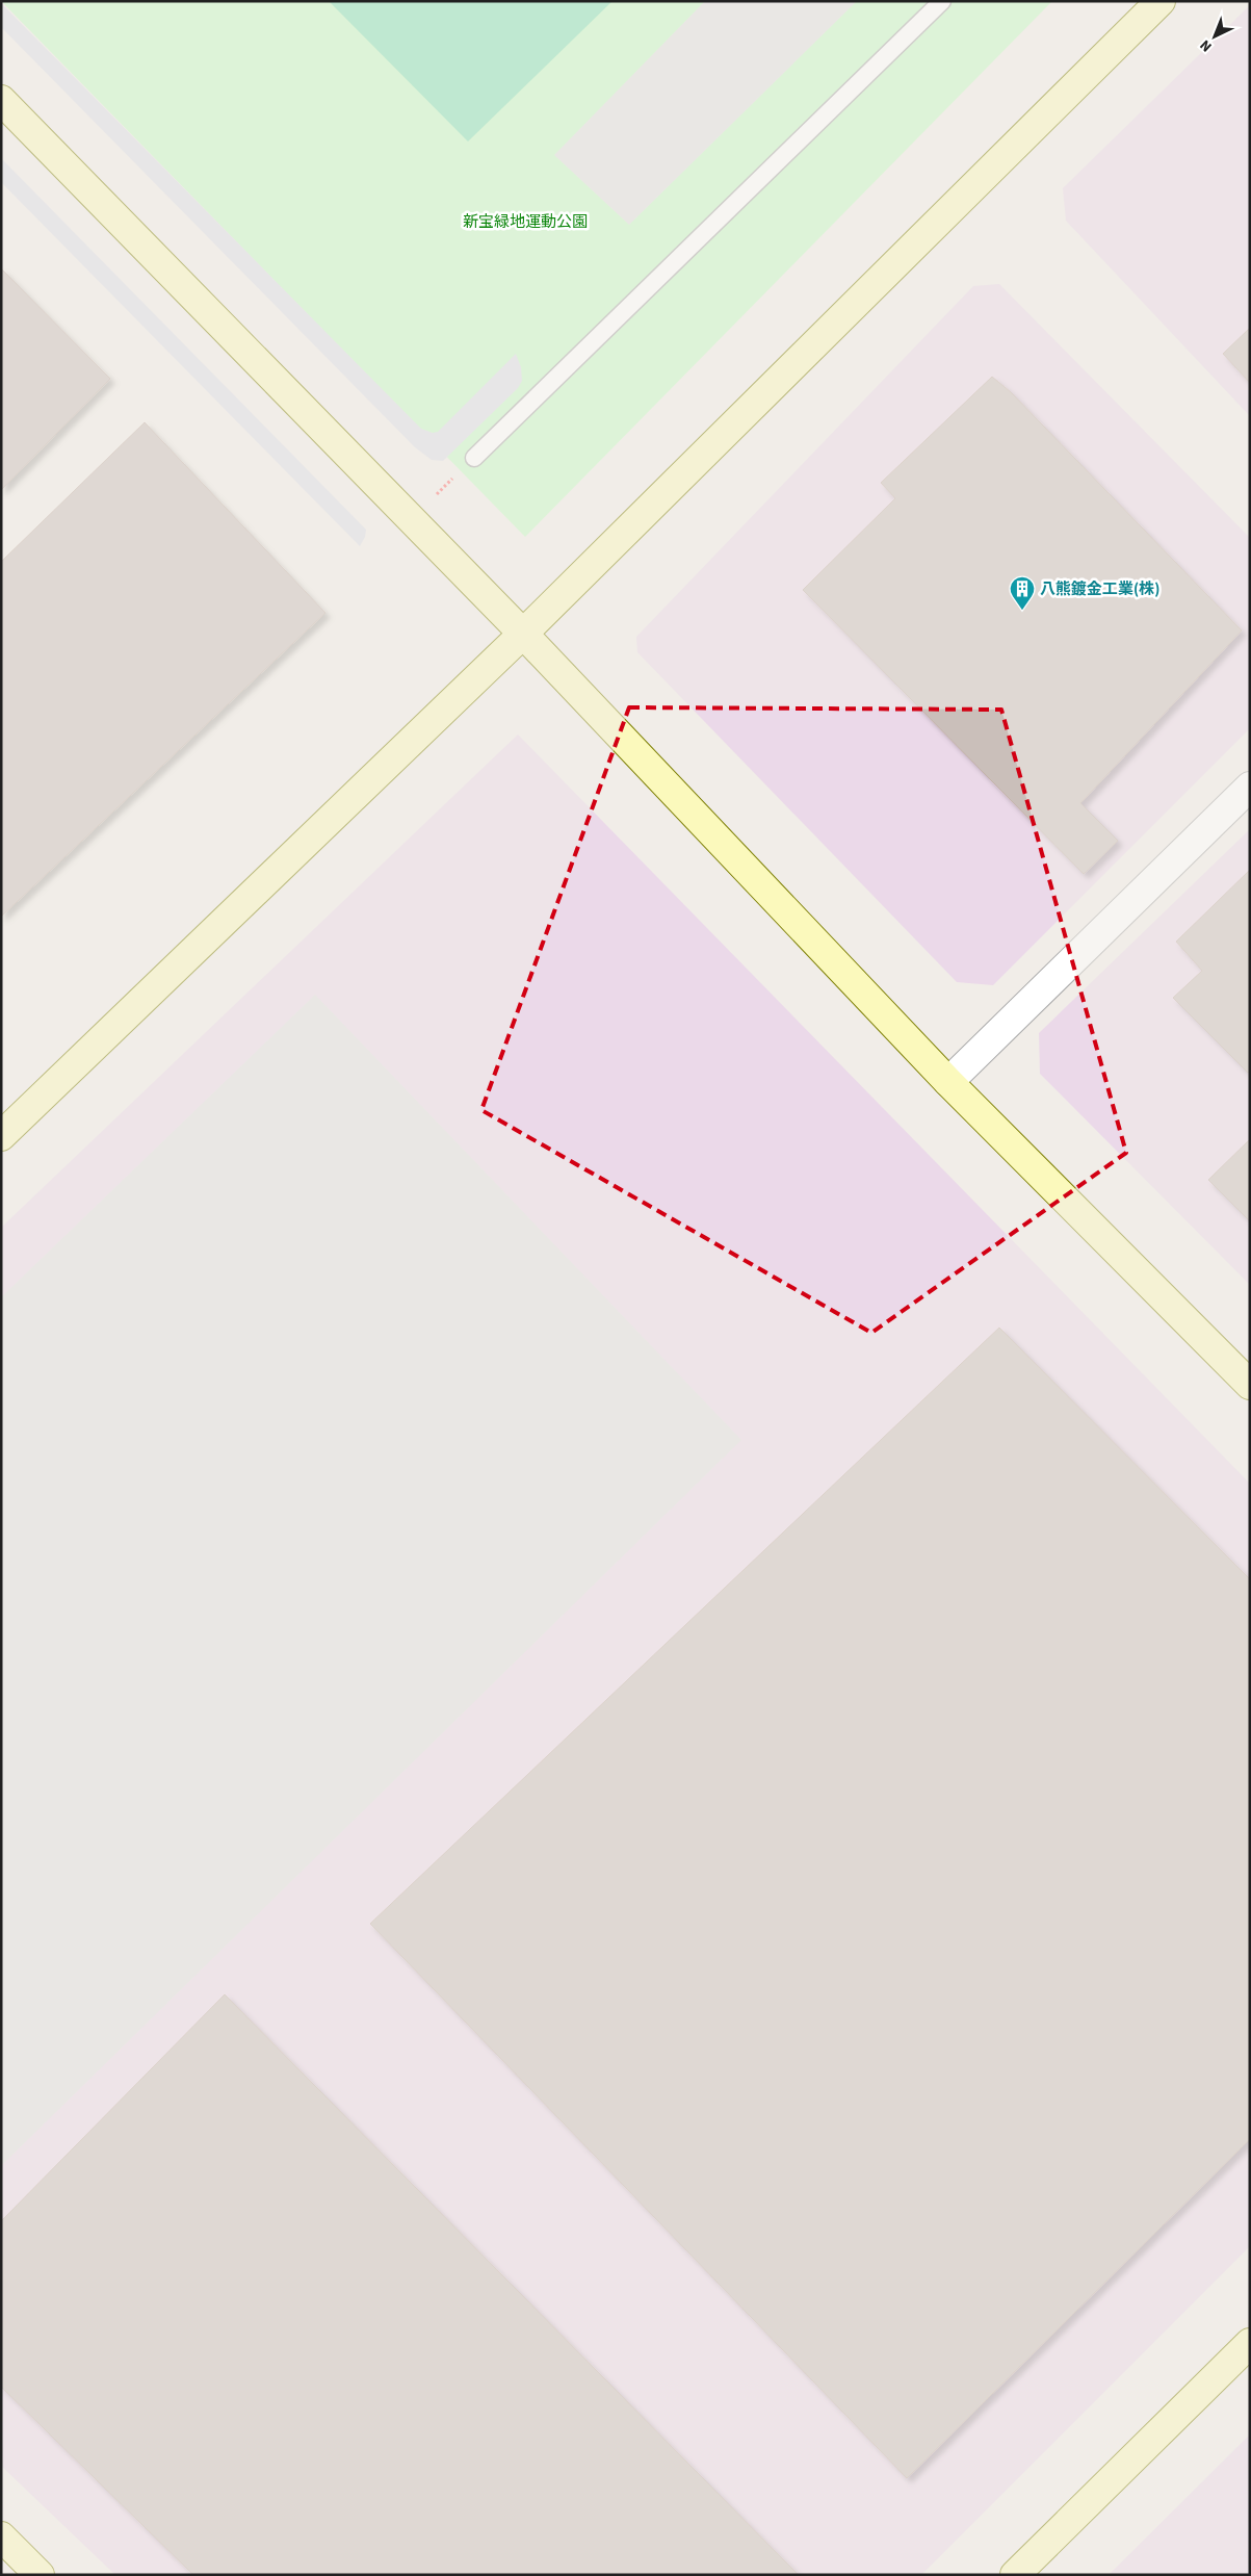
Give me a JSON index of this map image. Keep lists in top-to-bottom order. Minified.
{"parks":["新宝緑地運動公園"],"places":{"building":["八熊鍍金工業(株)"]},"north":"bottom left"}
